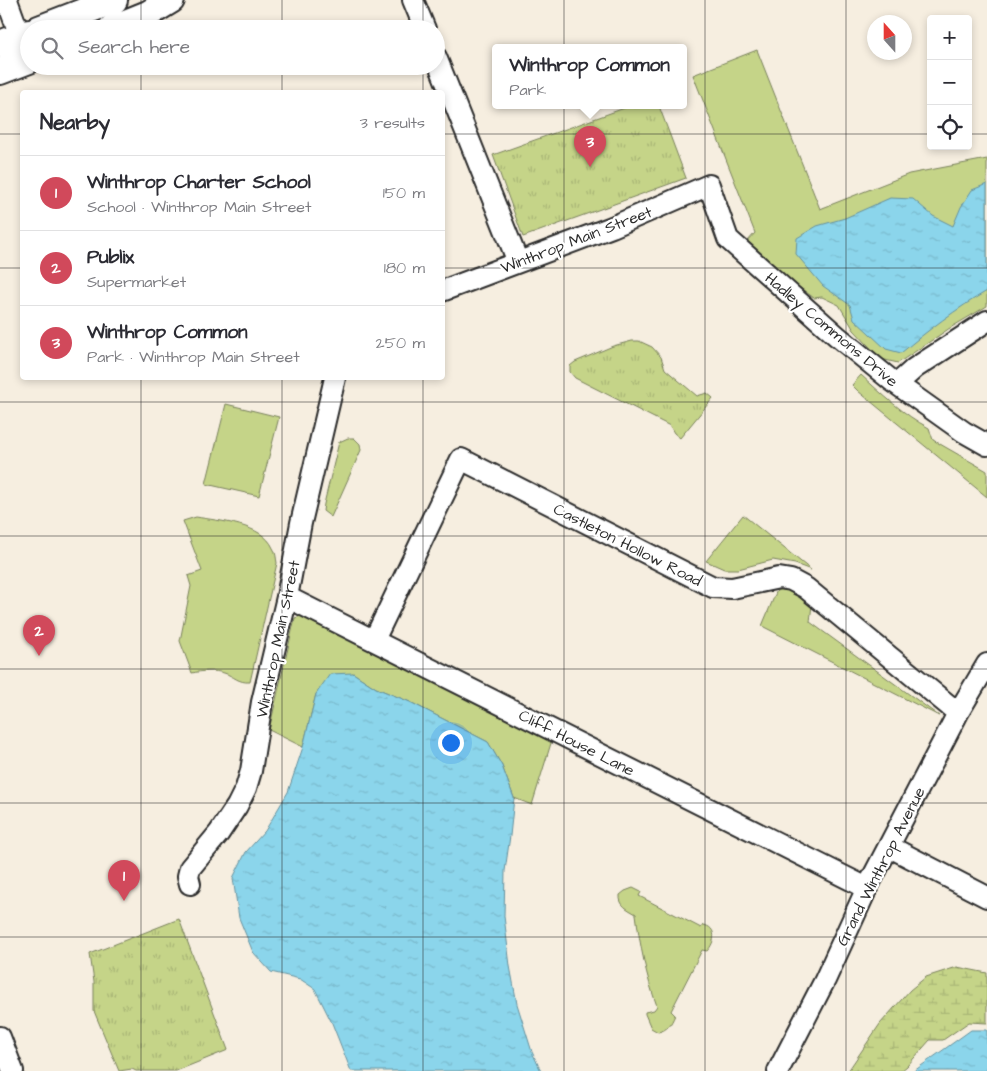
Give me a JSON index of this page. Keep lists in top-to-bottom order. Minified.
{"streets":{"street":["Winthrop Main Street","Hadley Commons Drive","Castleton Hollow Road","Cliff House Lane","Grand Winthrop Avenue"]},"crossings":[["Winthrop Main Street","Hadley Commons Drive"],["Winthrop Main Street","Cliff House Lane"],["Castleton Hollow Road","Cliff House Lane"],["Castleton Hollow Road","Grand Winthrop Avenue"],["Cliff House Lane","Grand Winthrop Avenue"]],"north":"top","page":{"map_buttons":["+","−"],"search":"Search here","popup":["Winthrop Common","Park"],"heading":["Nearby","3 results"],"pins":["3","2","1"],"list":[{"mark":"1","name":"Winthrop Charter School","note":"School · Winthrop Main Street","value":"150 m"},{"mark":"2","name":"Publix","note":"Supermarket","value":"180 m"},{"mark":"3","name":"Winthrop Common","note":"Park · Winthrop Main Street","value":"250 m"}]}}
